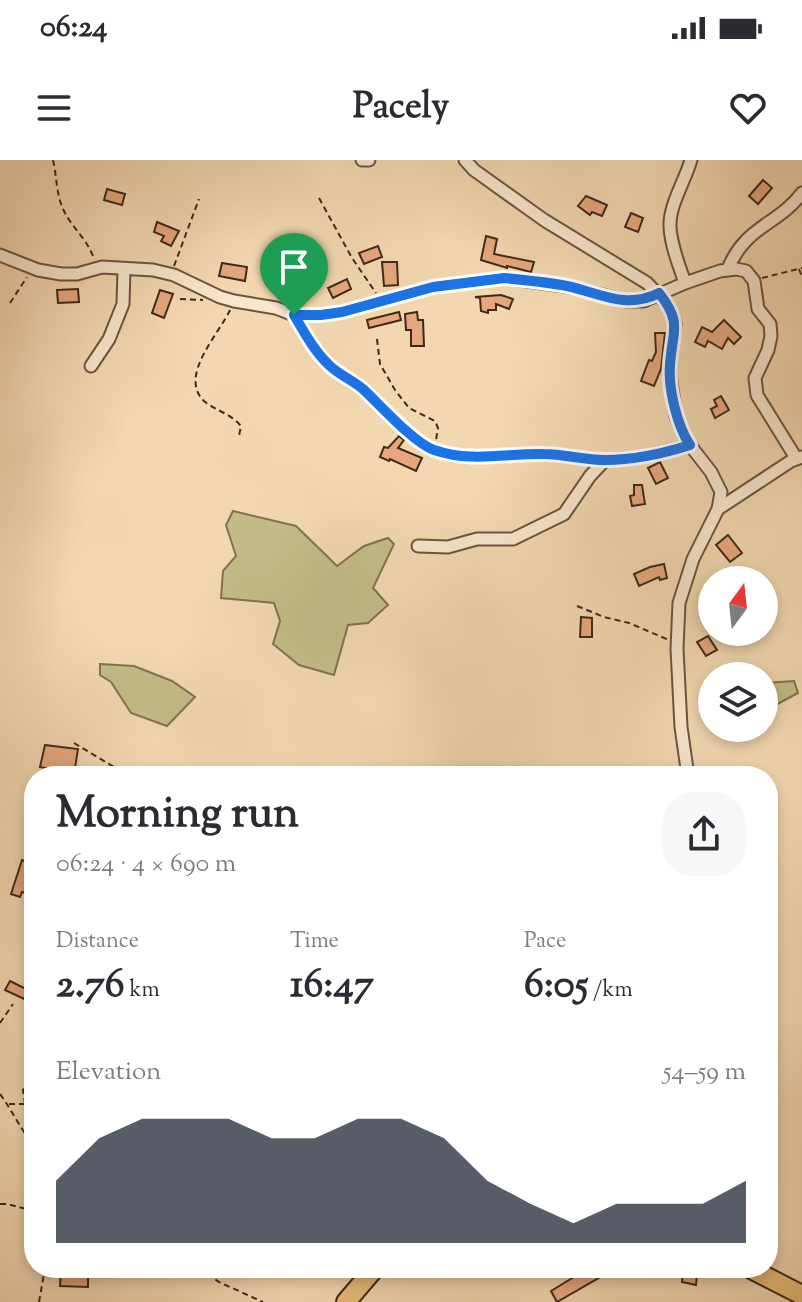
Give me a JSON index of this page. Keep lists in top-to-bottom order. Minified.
{"north":"top","page":{"status":"06:24","header":"Pacely","heading":["Morning run","06:24 · 4 × 690 m"],"stats":[["Distance","2.76 km"],["Time","16:47"],["Pace","6:05 /km"]],"chart":["Elevation","54–59 m"]}}
